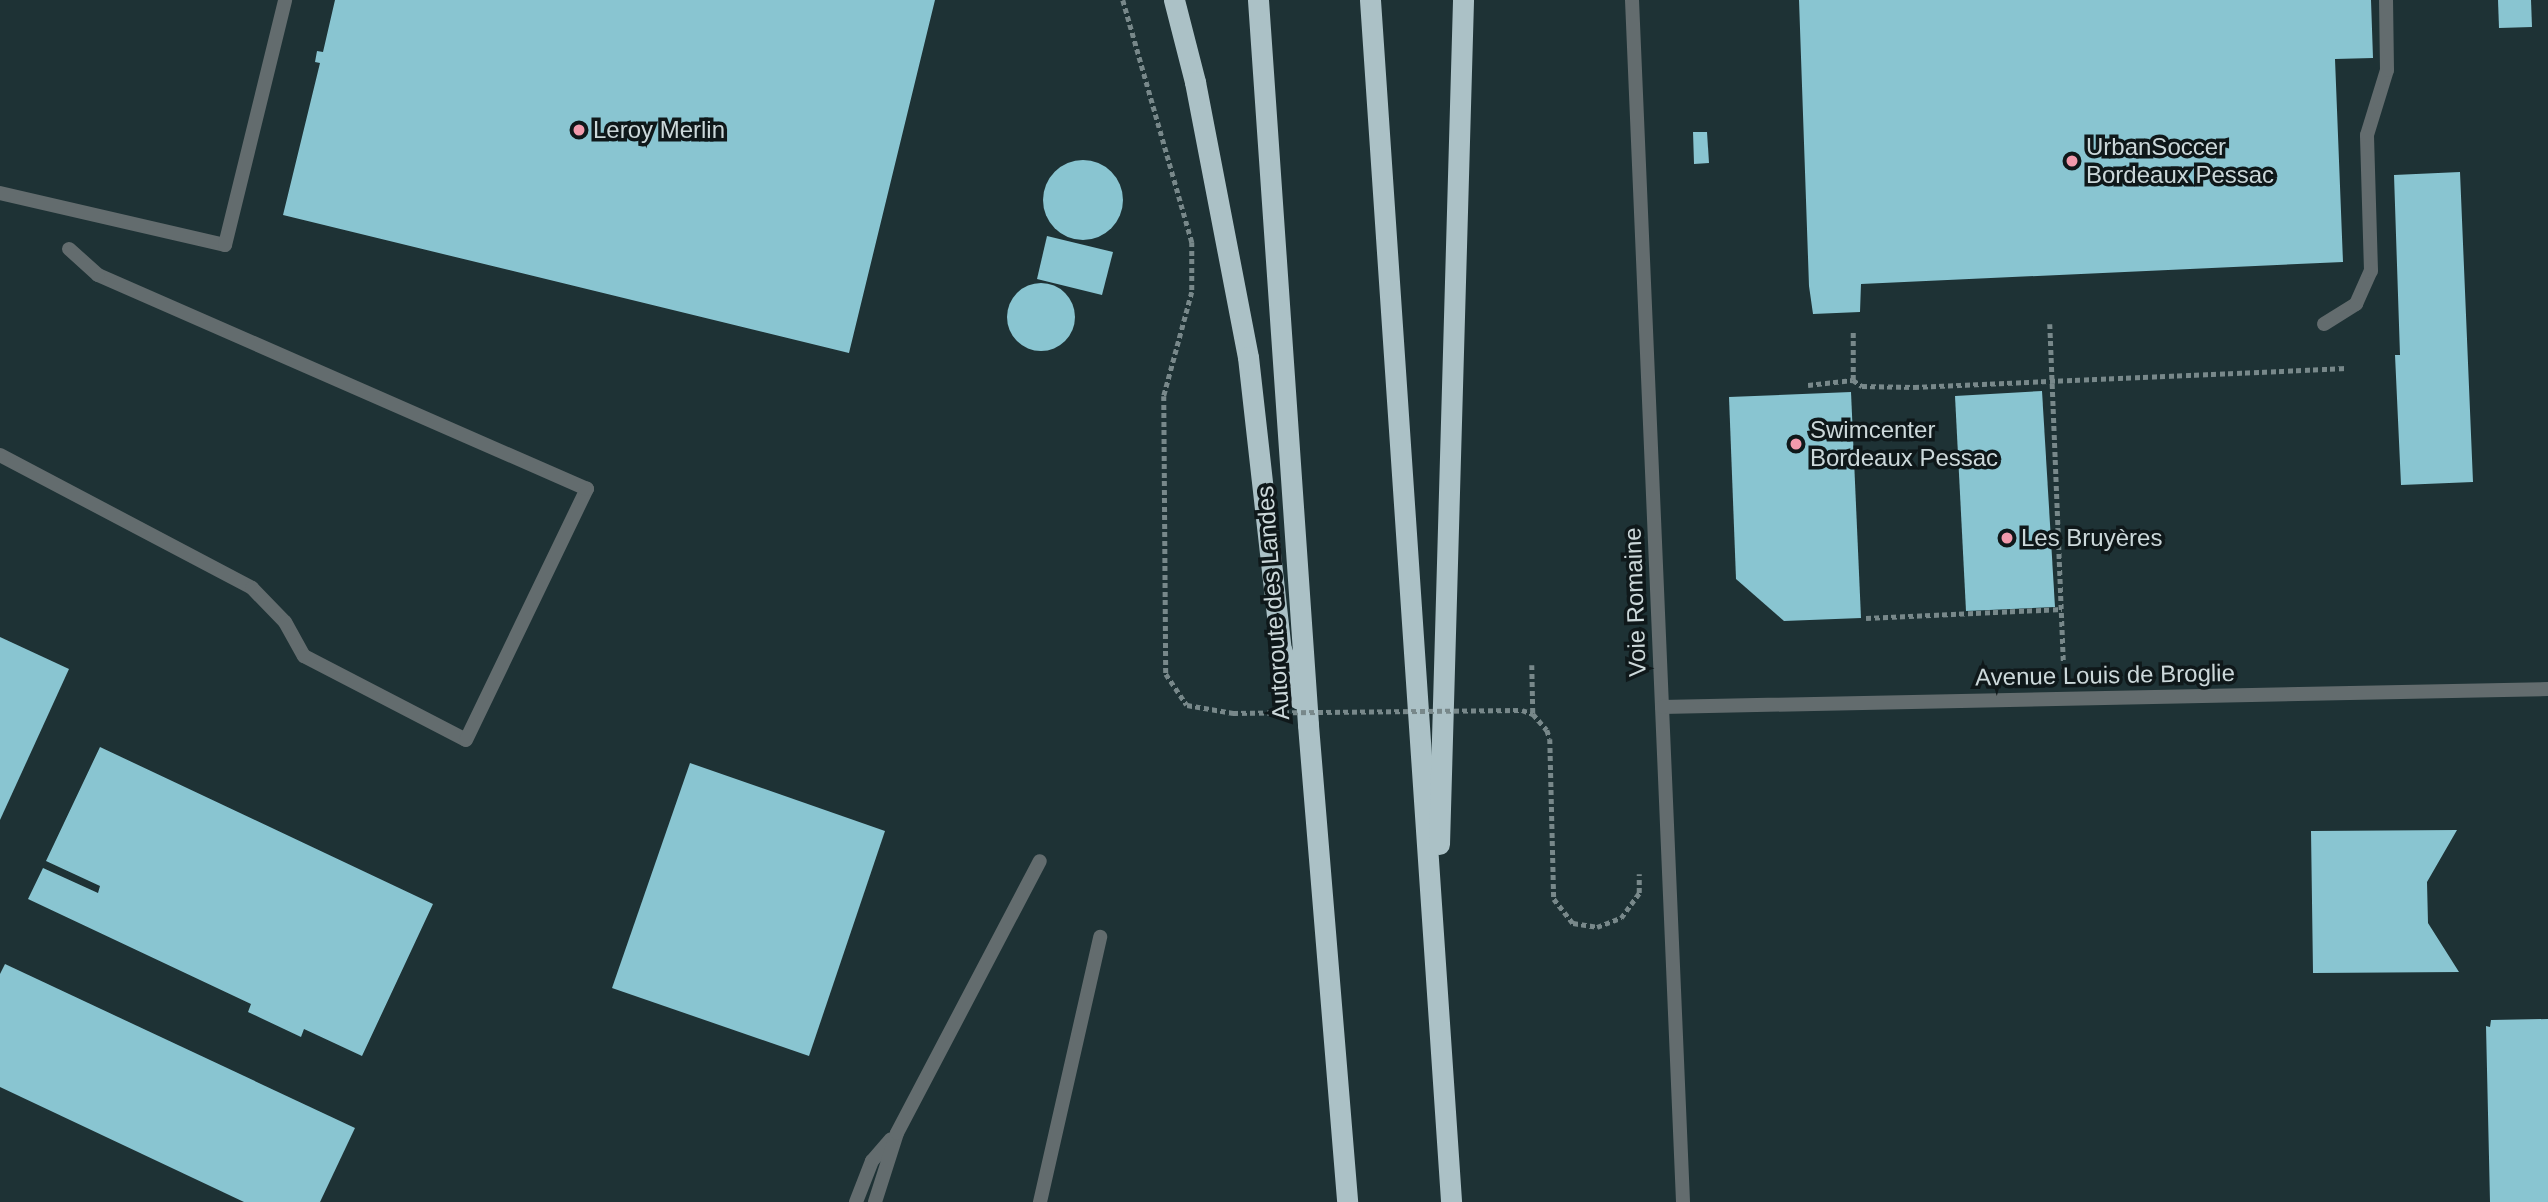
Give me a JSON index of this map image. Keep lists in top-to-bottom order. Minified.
{"streets":{"highway":["Autoroute des Landes"],"street":["Voie Romaine","Avenue Louis de Broglie"]},"crossings":[["Voie Romaine","Avenue Louis de Broglie"]],"places":["Leroy Merlin","UrbanSoccer Bordeaux Pessac","Swimcenter Bordeaux Pessac","Les Bruyères"]}
